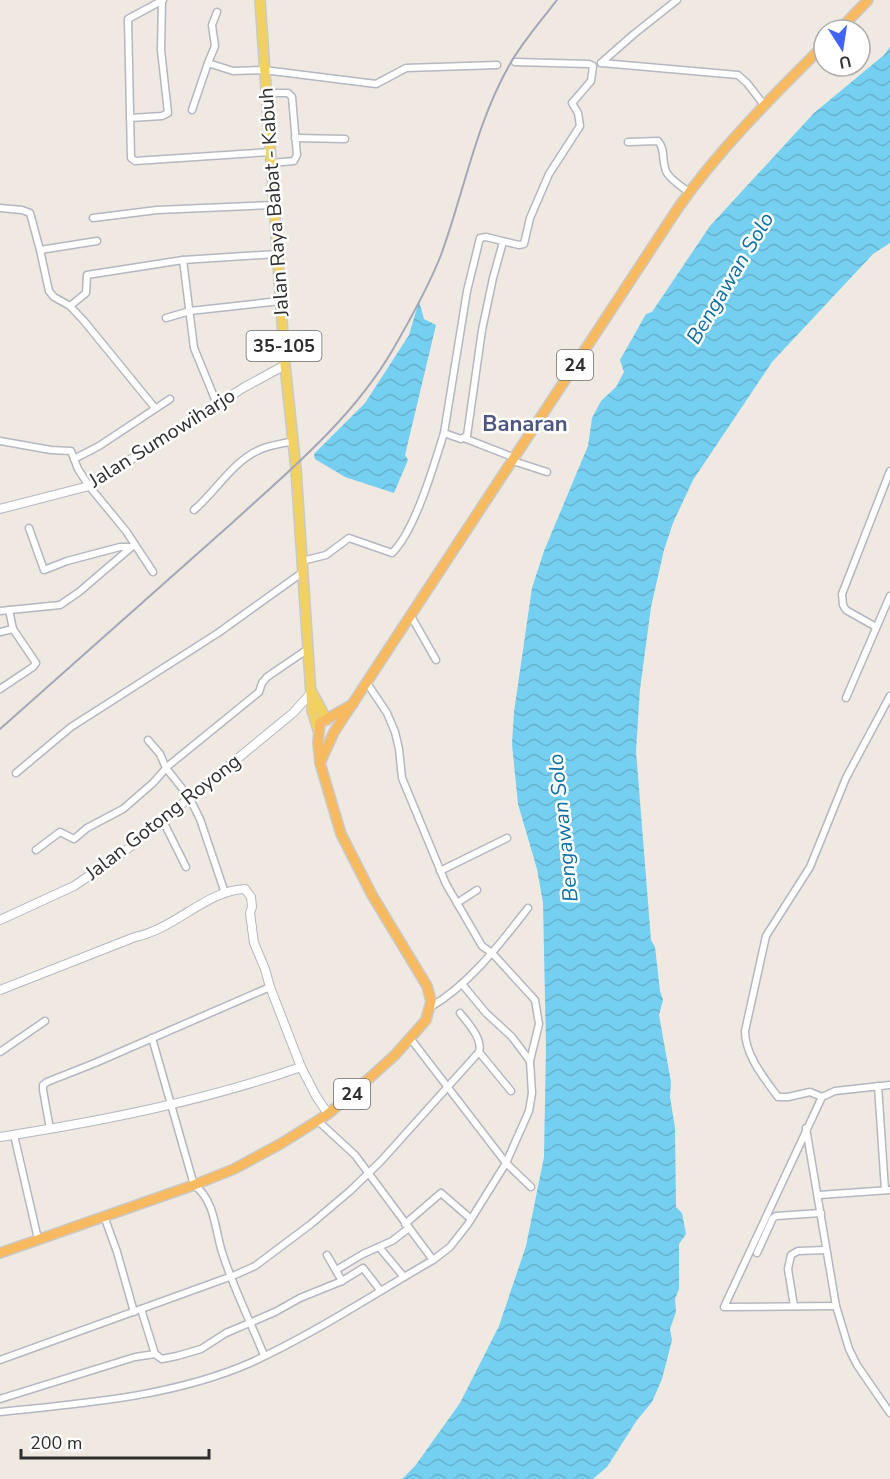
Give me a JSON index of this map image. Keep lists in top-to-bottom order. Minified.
{"streets":{"highway":["24"],"main road":["Jalan Raya Babat - Kabuh","35-105"],"street":["Jalan Sumowiharjo","Jalan Gotong Royong"]},"crossings":[["Jalan Raya Babat - Kabuh","35-105"],["Jalan Raya Babat - Kabuh","Jalan Sumowiharjo"],["Jalan Raya Babat - Kabuh","Jalan Gotong Royong"],["35-105","24"],["35-105","Jalan Gotong Royong"]],"districts":["Banaran"],"water":["Bengawan Solo"],"scale_bar":"200 m","north":"bottom"}
